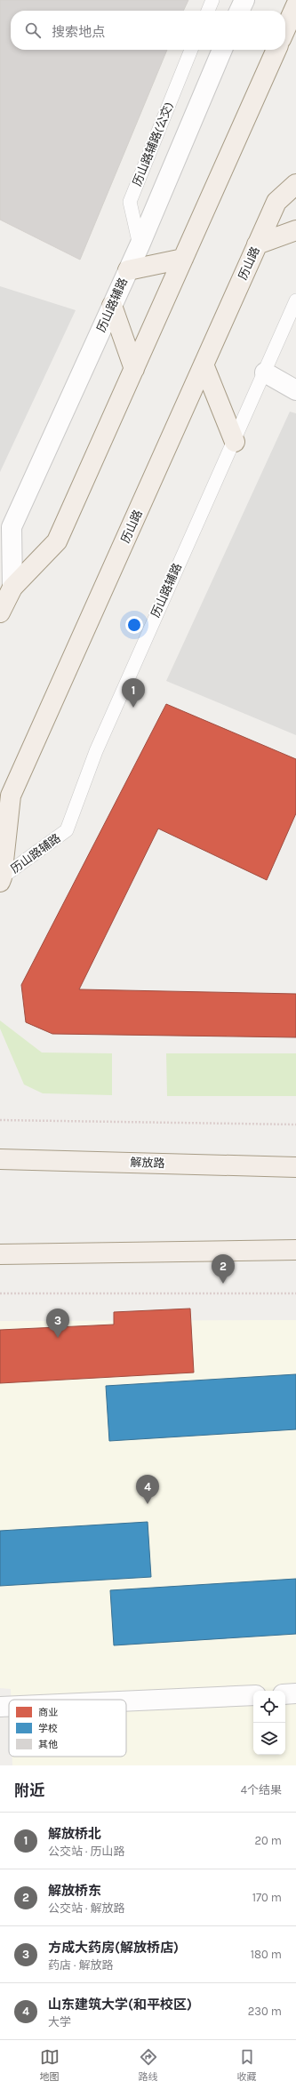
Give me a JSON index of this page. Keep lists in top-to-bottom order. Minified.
{"streets":{"main road":["历山路","解放路"],"street":["历山路辅路"],"lane":["历山路辅路(公交)"]},"crossings":[["历山路辅路(公交)","历山路辅路"],["历山路","历山路辅路"]],"legend":["商业","学校","其他"],"page":{"search":"搜索地点","pins":["1","2","3","4"],"heading":["附近","4个结果"],"list":[{"mark":"1","name":"解放桥北","note":"公交站 · 历山路","value":"20 m"},{"mark":"2","name":"解放桥东","note":"公交站 · 解放路","value":"170 m"},{"mark":"3","name":"方成大药房(解放桥店)","note":"药店 · 解放路","value":"180 m"},{"mark":"4","name":"山东建筑大学(和平校区)","note":"大学","value":"230 m"}],"nav":["地图","路线","收藏"]}}
